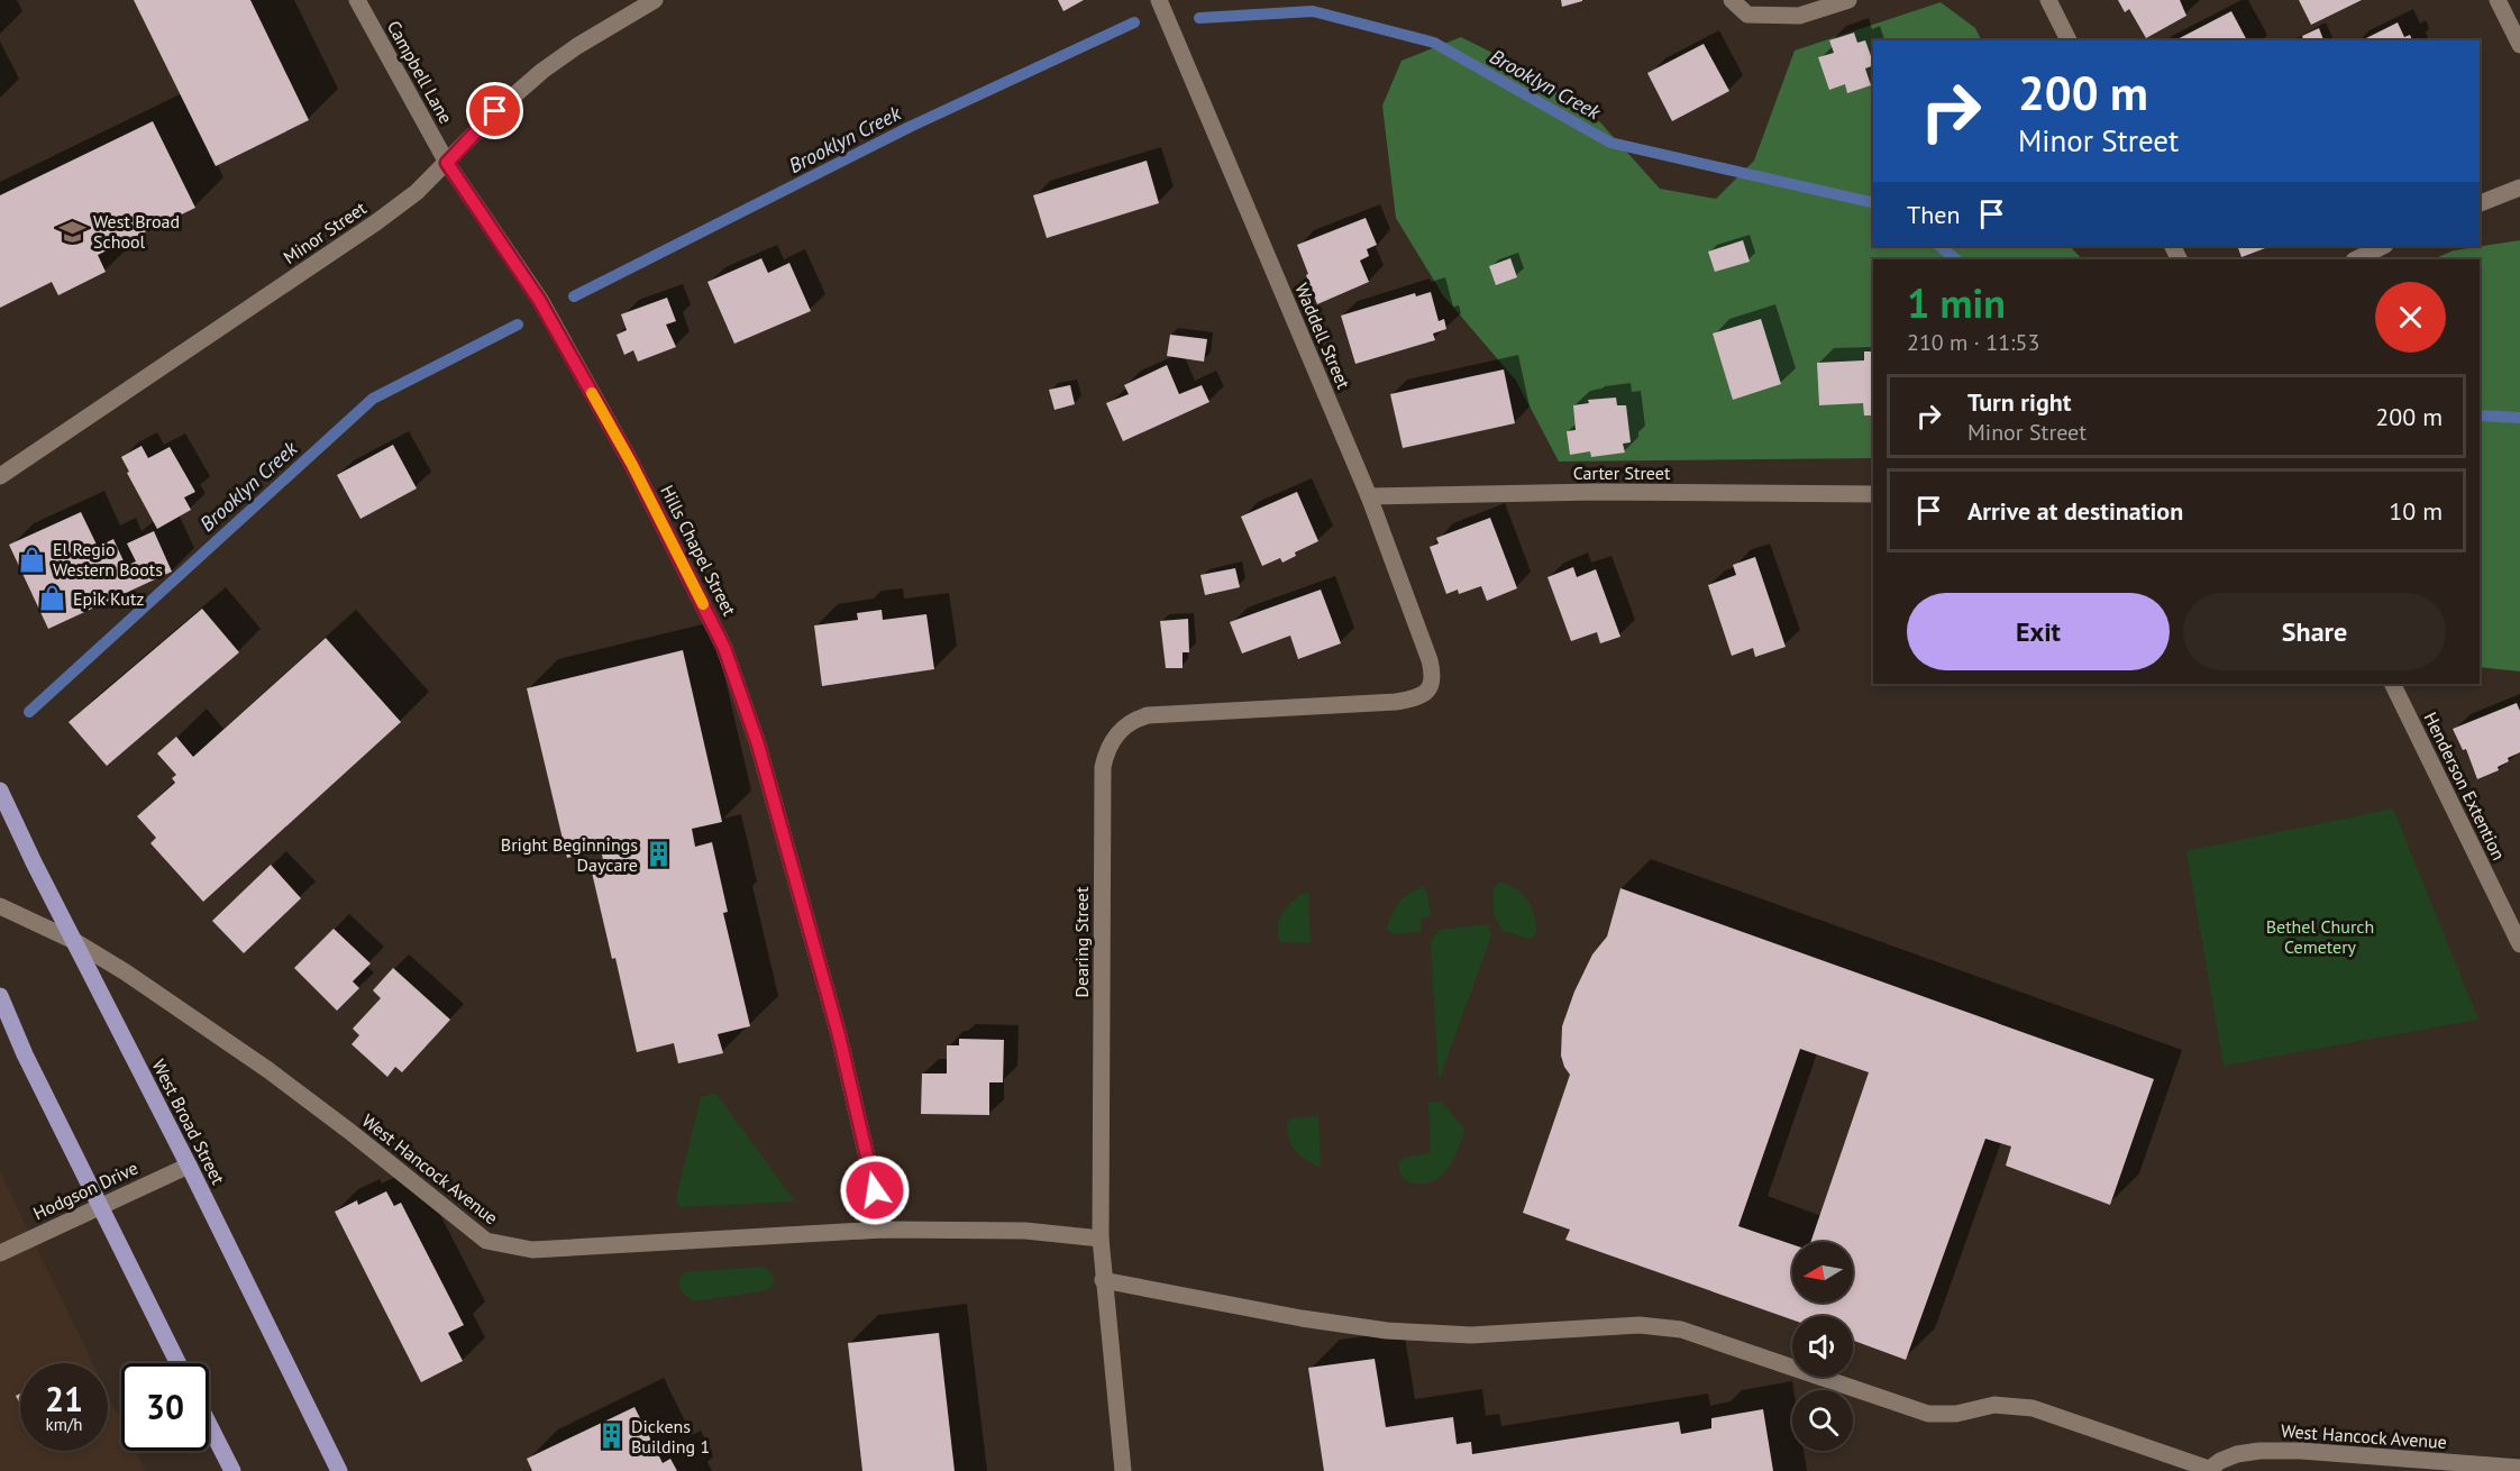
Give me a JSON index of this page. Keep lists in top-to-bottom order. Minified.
{"streets":{"main road":["West Broad Street"],"street":["Campbell Lane","Minor Street","Waddell Street","Carter Street","Hills Chapel Street","Henderson Extention","Dearing Street","West Hancock Avenue","Hodgson Drive"]},"crossings":[["Campbell Lane","Minor Street"],["Campbell Lane","Hills Chapel Street"],["Minor Street","Hills Chapel Street"],["Waddell Street","Carter Street"],["Waddell Street","Dearing Street"],["Hills Chapel Street","West Hancock Avenue"],["Dearing Street","West Hancock Avenue"],["West Broad Street","West Hancock Avenue"],["West Broad Street","Hodgson Drive"]],"water":["Brooklyn Creek"],"parks":["Bethel Church Cemetery"],"places":{"school or university":["West Broad School"],"shop":["El Regio Western Boots","Epik Kutz"],"building":["Bright Beginnings Daycare","Dickens Building 1"]},"north":"left","page":{"turn":["200 m","Minor Street"],"then":"Then","heading":["1 min","210 m · 11:53"],"list":[{"name":"Turn right","note":"Minor Street","value":"200 m"},{"name":"Arrive at destination","value":"10 m"}],"buttons":["Exit","Share"],"speed":"21 km/h","limit":"30"}}
